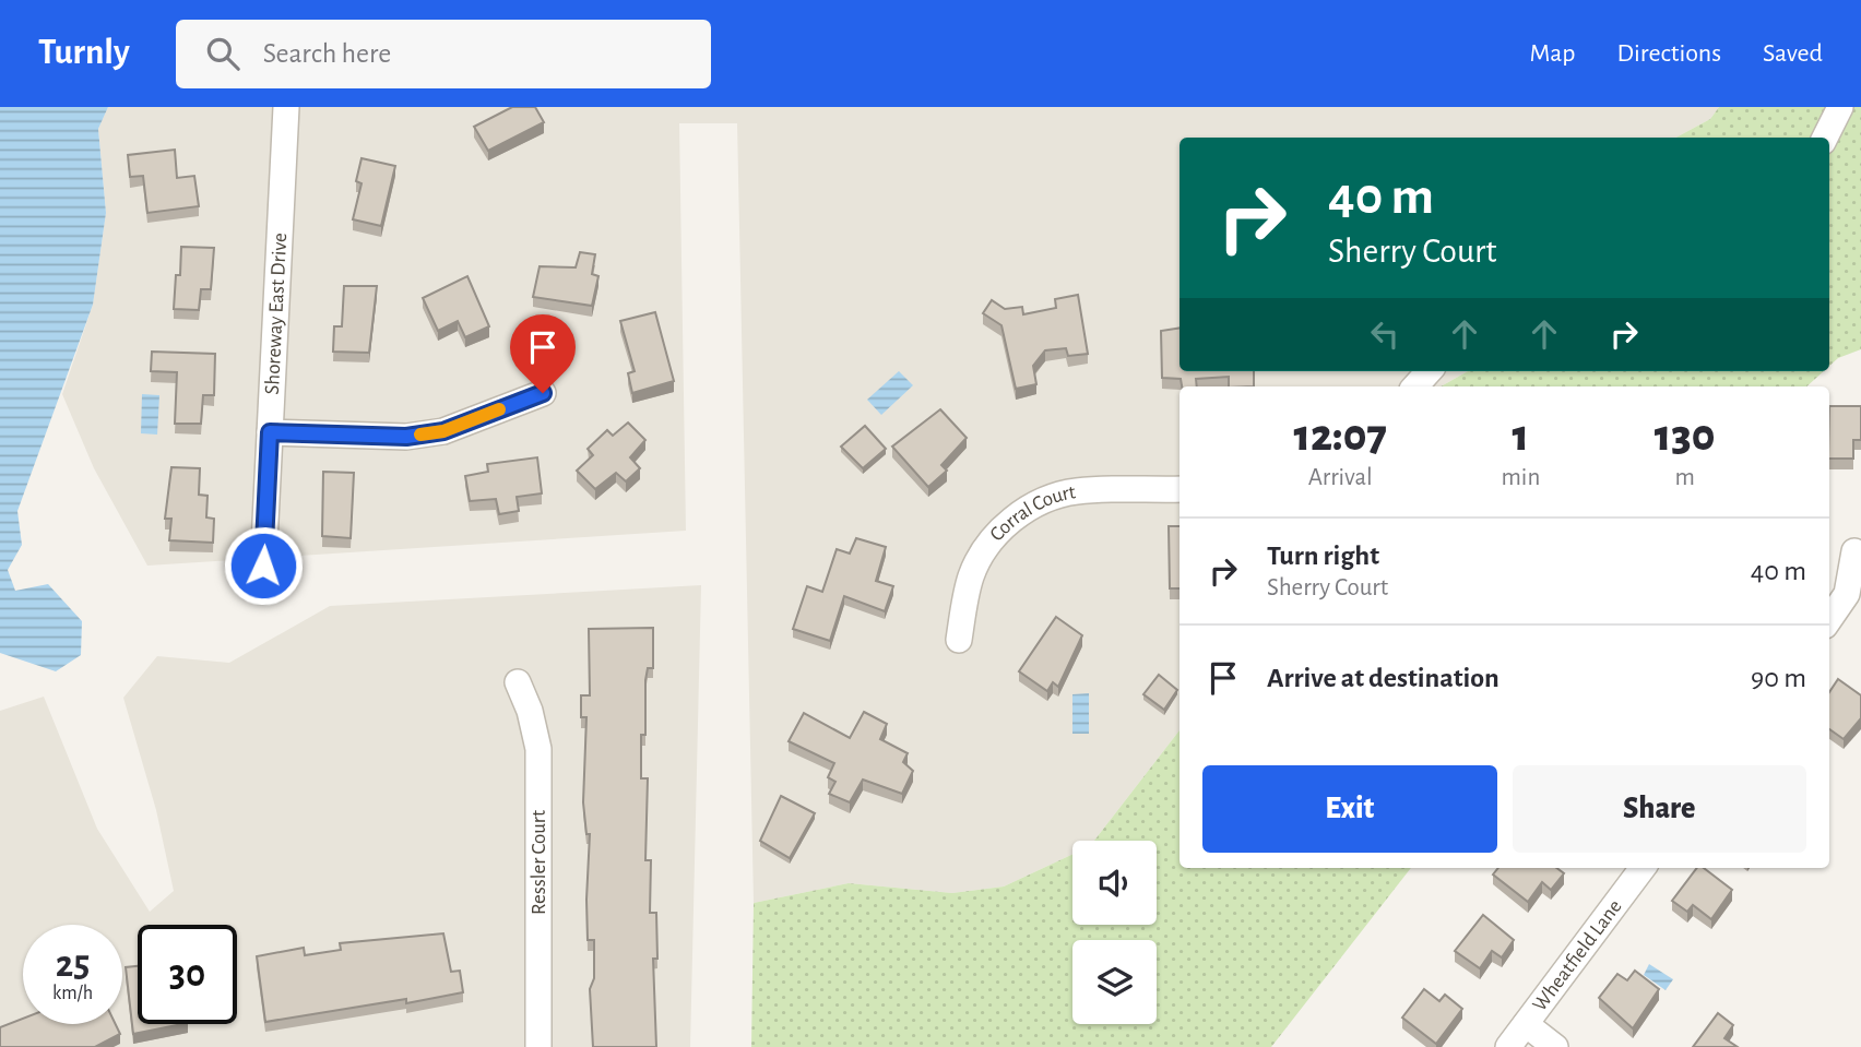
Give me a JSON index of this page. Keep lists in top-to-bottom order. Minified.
{"streets":{"street":["Shoreway East Drive","Corral Court","Ressler Court","Wheatfield Lane"]},"page":{"header":"Turnly","search":"Search here","nav":["Map","Directions","Saved"],"turn":["40 m","Sherry Court"],"eta":["12:07","Arrival","1","min","130","m"],"list":[{"name":"Turn right","note":"Sherry Court","value":"40 m"},{"name":"Arrive at destination","value":"90 m"}],"buttons":["Exit","Share"],"speed":"25 km/h","limit":"30"}}
